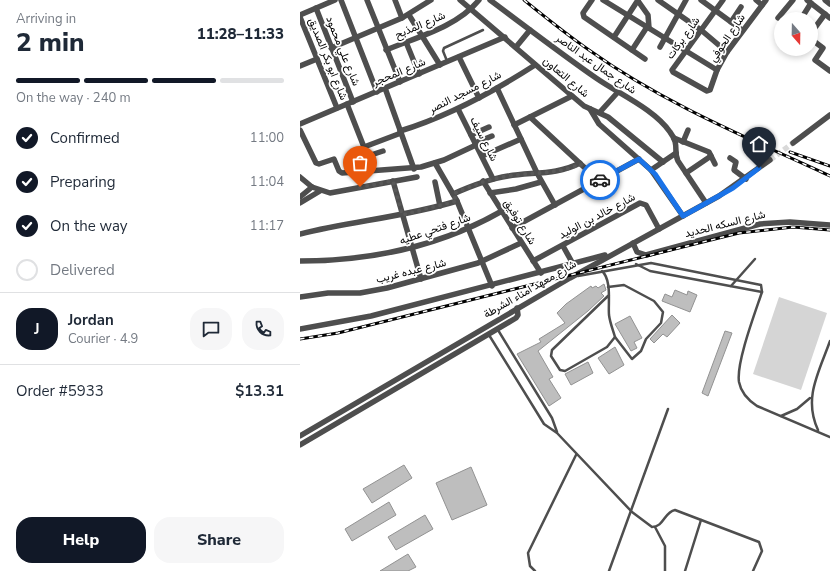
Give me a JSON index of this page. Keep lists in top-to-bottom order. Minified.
{"streets":{"street":["شارع المذبح","شارع بركات","شارع الحوفي","شارع علي محمود","شارع ابو بكر الصديق","شارع جمال عبد الناصر","شارع المحجر","شارع التعاون","شارع مسجد النصر","شارع سيف","شارع خالد بن الوليد","شارع توفيق","شارع السكه الحديد","شارع فتحي عطيه","شارع عبده غريب","شارع معهد امناء الشرطة"]},"crossings":[["شارع المذبح","شارع التعاون"],["شارع بركات","شارع الحوفي"],["شارع علي محمود","شارع المحجر"],["شارع ابو بكر الصديق","شارع المحجر"],["شارع المحجر","شارع التعاون"],["شارع التعاون","شارع مسجد النصر"],["شارع مسجد النصر","شارع سيف"],["شارع خالد بن الوليد","شارع توفيق"],["شارع خالد بن الوليد","شارع معهد امناء الشرطة"],["شارع توفيق","شارع فتحي عطيه"],["شارع توفيق","شارع عبده غريب"],["شارع السكه الحديد","شارع معهد امناء الشرطة"]],"north":"bottom","page":{"heading":["2 min","Arriving in","11:28–11:33"],"panel":["Jordan","Courier · 4.9","Order #5933","$13.31"],"bar":"On the way · 240 m","list":[["Confirmed","11:00"],["Preparing","11:04"],["On the way","11:17"],"Delivered"],"round":"J","buttons":["Help","Share"]}}
